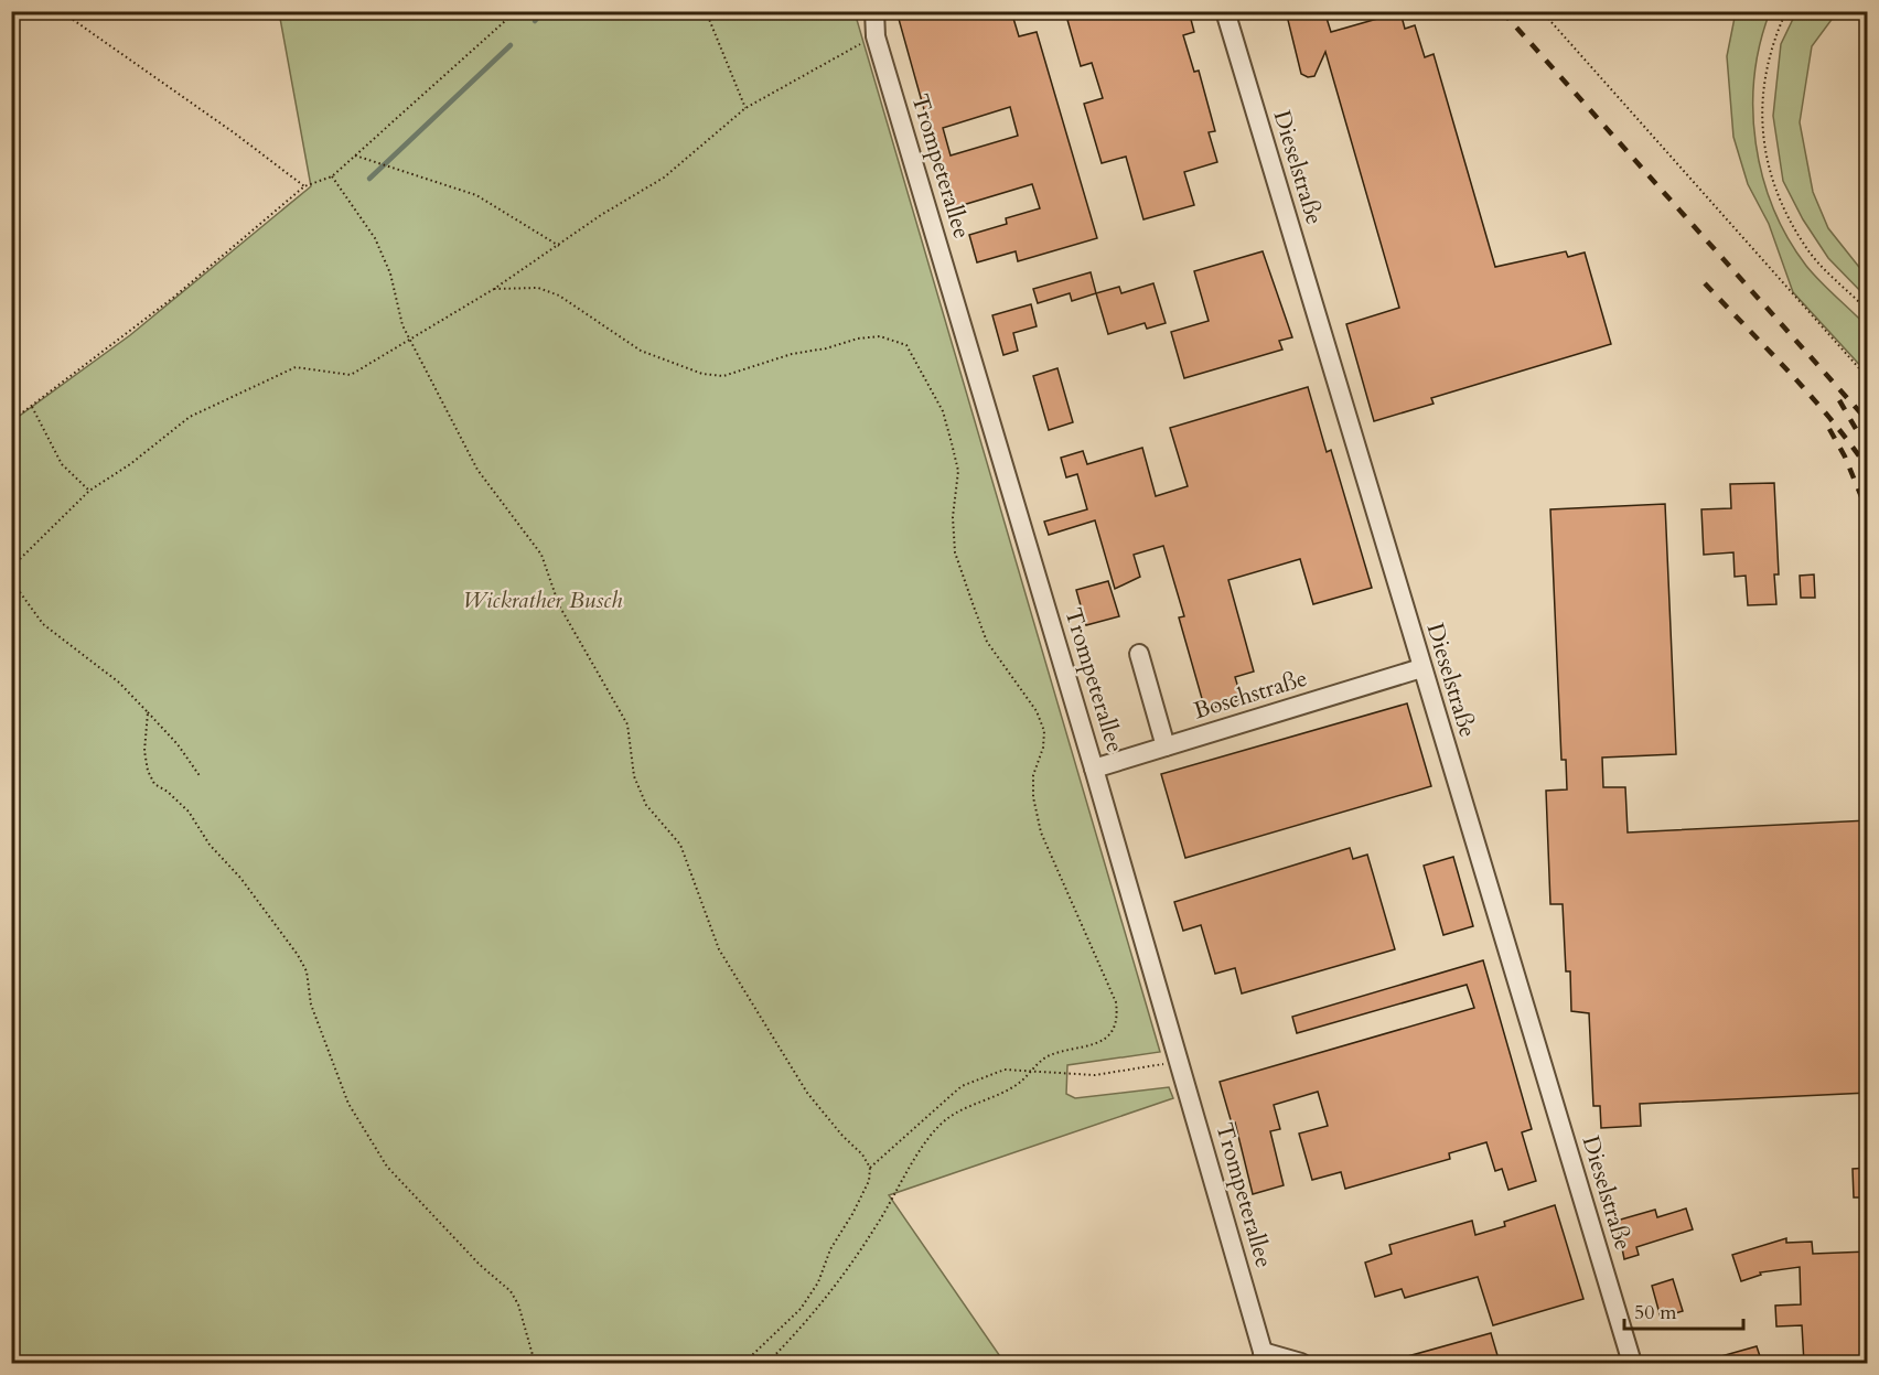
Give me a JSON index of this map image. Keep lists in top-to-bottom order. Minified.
{"streets":{"street":["Trompeterallee","Dieselstraße","Boschstraße"]},"crossings":[["Trompeterallee","Boschstraße"],["Dieselstraße","Boschstraße"]],"parks":["Wickrather Busch"],"scale_bar":"50 m"}
